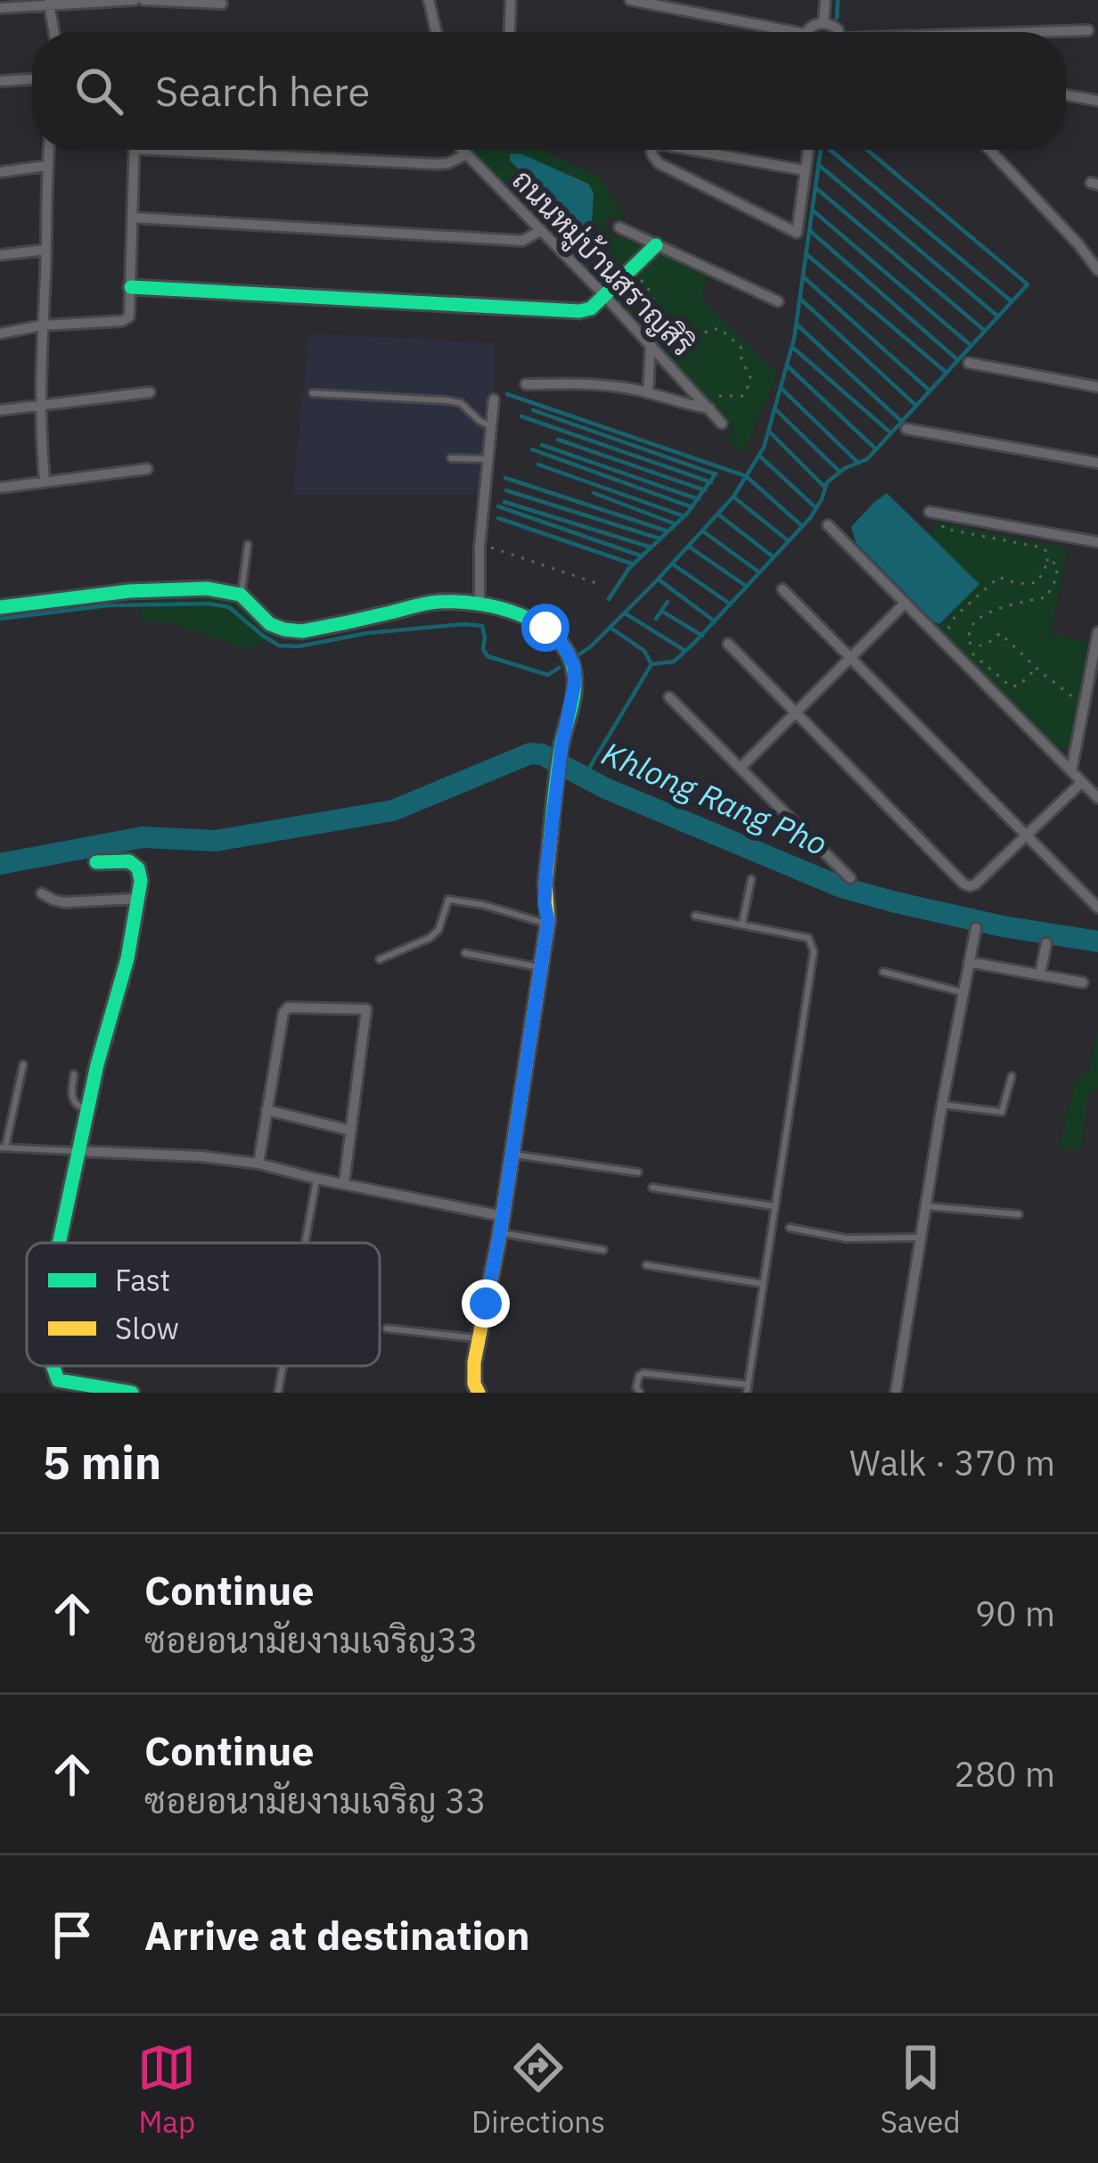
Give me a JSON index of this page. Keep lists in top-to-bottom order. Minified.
{"streets":{"street":["ถนนหมู่บ้านสราญสิริ"]},"water":["Khlong Rang Pho"],"legend":["Fast","Slow"],"page":{"search":"Search here","heading":["5 min","Walk · 370 m"],"list":[["Continue","ซอยอนามัยงามเจริญ33","90 m"],["Continue","ซอยอนามัยงามเจริญ 33","280 m"],"Arrive at destination"],"nav":["Map","Directions","Saved"]}}
